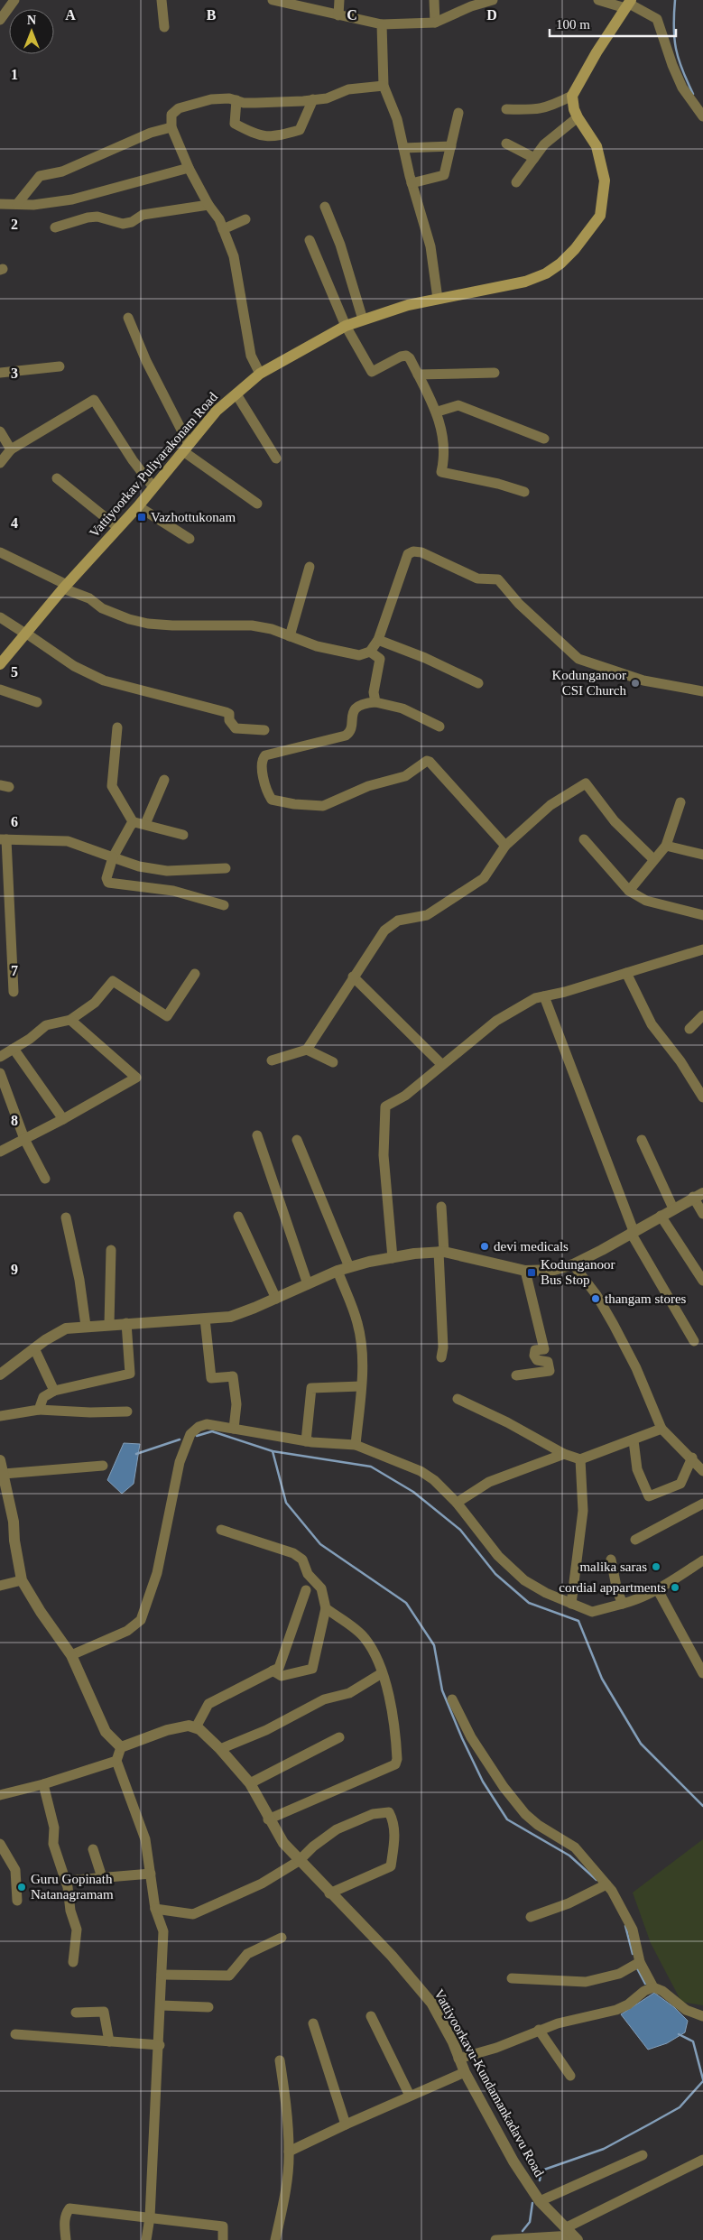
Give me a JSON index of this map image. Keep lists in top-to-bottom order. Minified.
{"streets":{"main road":["Vattiyoorkav Puliyarakonam Road"],"street":["Vattiyoorkavu-Kundamankadavu Road"]},"places":{"transit":["Vazhottukonam","Kodunganoor Bus Stop"],"other":["Kodunganoor CSI Church","devi medicals","thangam stores","malika saras","cordial appartments","Guru Gopinath Natanagramam"]},"scale_bar":"100 m","north":"top","grid":{"columns":["A","B","C","D"],"rows":["1","2","3","4","5","6","7","8","9"]}}
